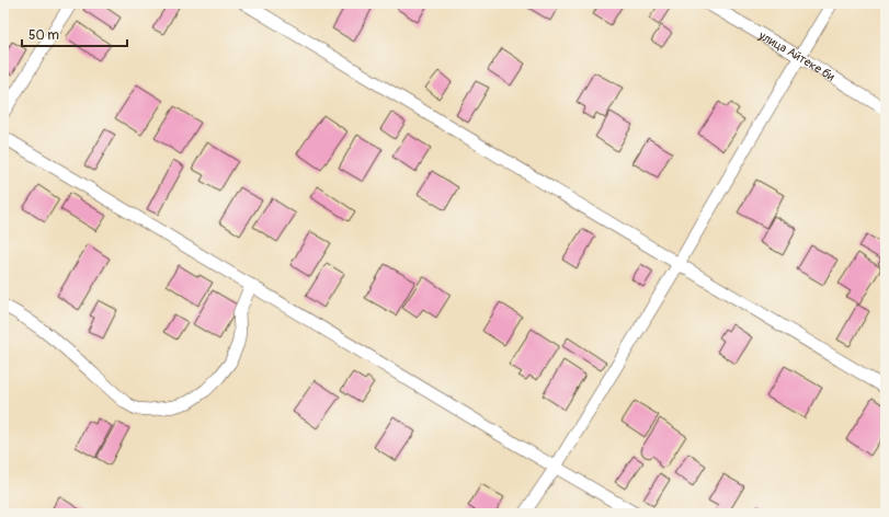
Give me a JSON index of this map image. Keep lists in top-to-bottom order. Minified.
{"streets":{"street":["улица Айтеке би"]},"scale_bar":"50 m"}
